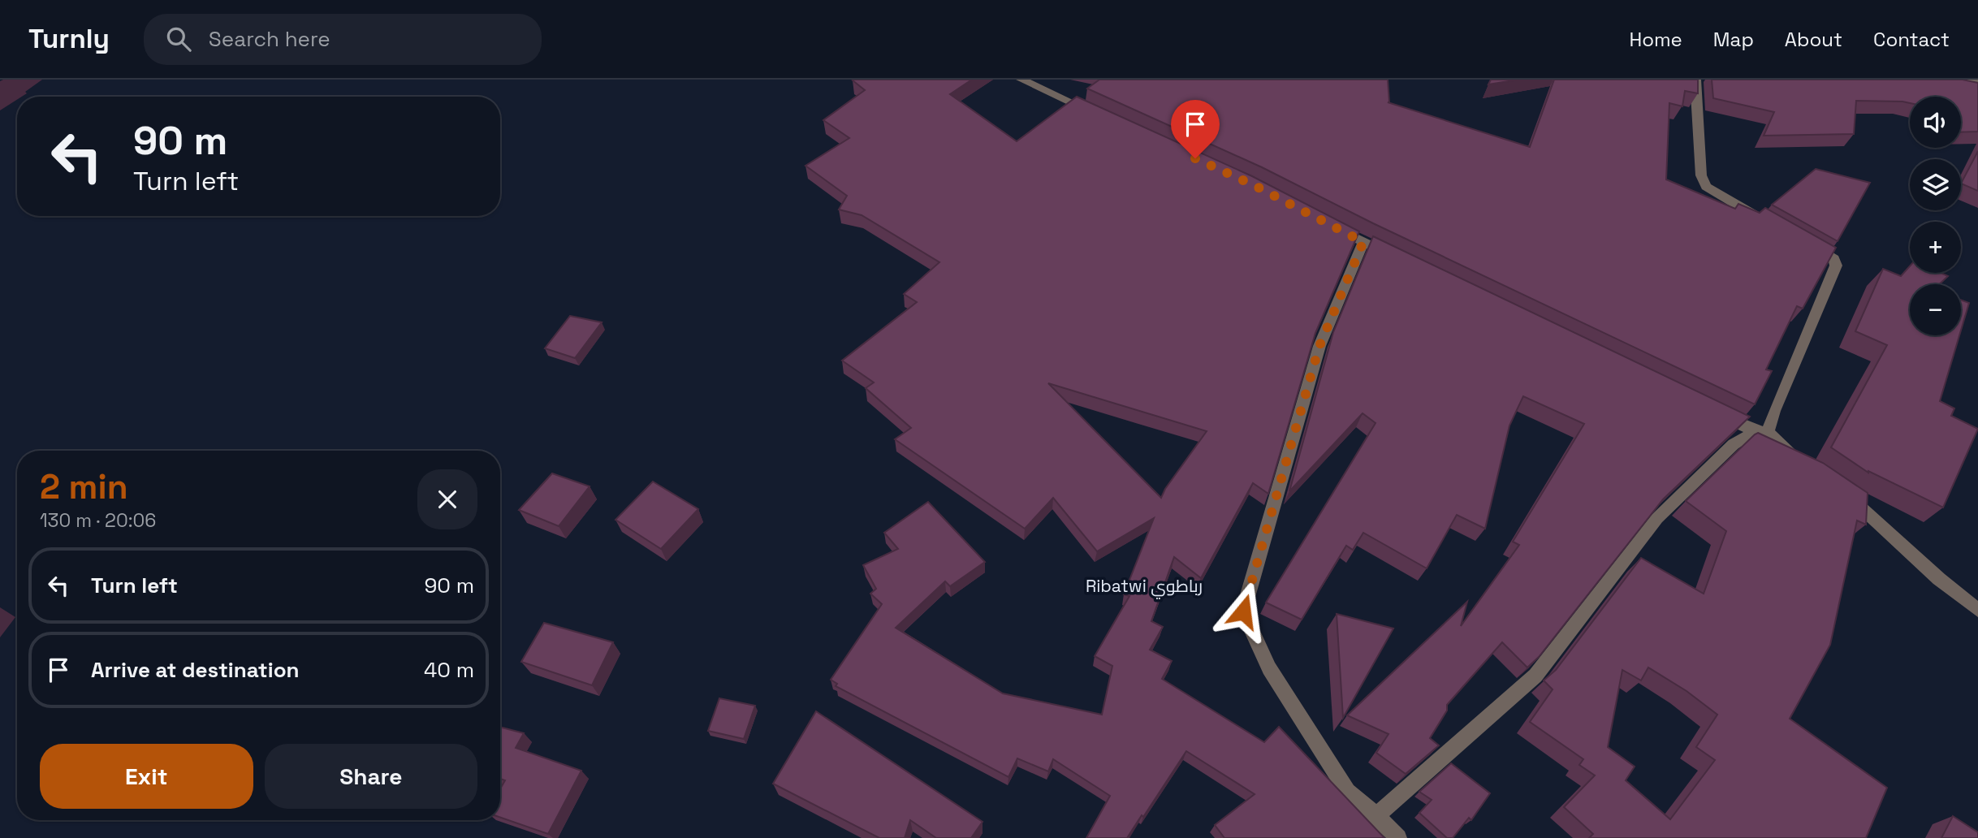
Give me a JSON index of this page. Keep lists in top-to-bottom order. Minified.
{"districts":["Ribatwi رباطوي"],"page":{"header":"Turnly","search":"Search here","nav":["Home","Map","About","Contact"],"map_buttons":["+","−"],"turn":["90 m","Turn left"],"heading":["2 min","130 m · 20:06"],"list":[{"name":"Turn left","value":"90 m"},{"name":"Arrive at destination","value":"40 m"}],"buttons":["Exit","Share"]}}
